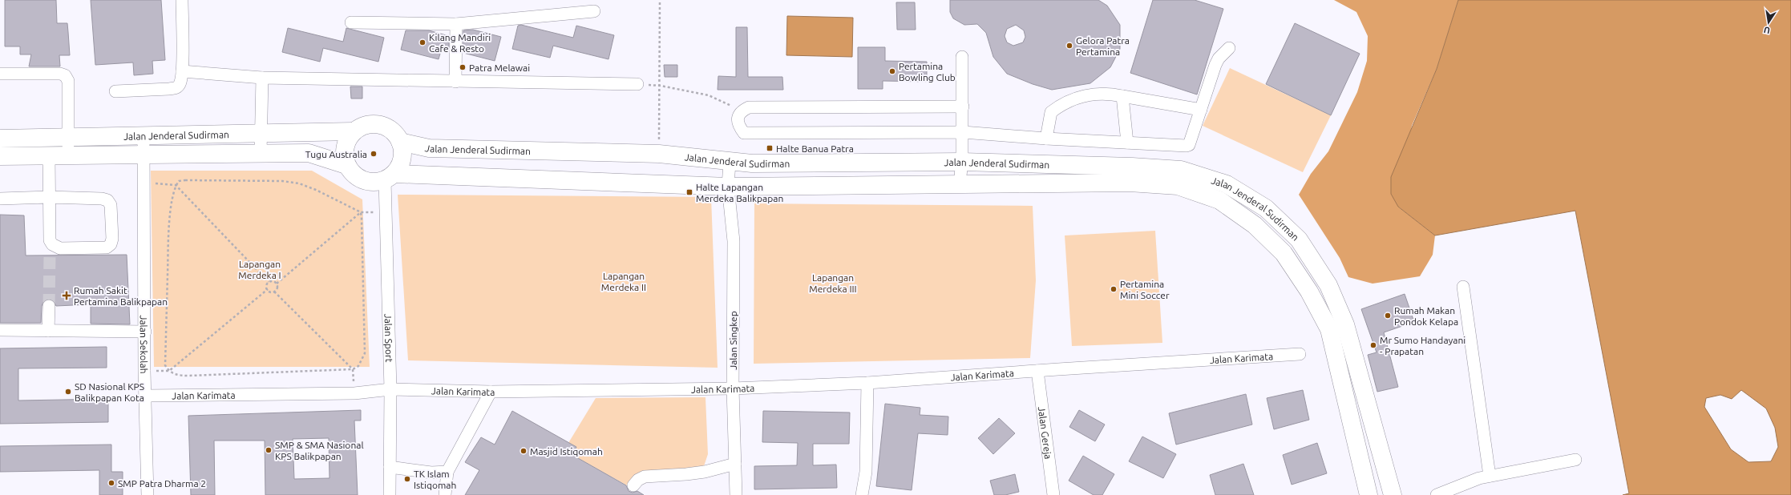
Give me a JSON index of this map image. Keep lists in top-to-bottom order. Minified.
{"streets":{"highway":["Jalan Jenderal Sudirman"],"street":["Jalan Sport","Jalan Singkep","Jalan Sekolah","Jalan Karimata","Jalan Gereja"]},"crossings":[["Jalan Jenderal Sudirman","Jalan Sport"],["Jalan Jenderal Sudirman","Jalan Singkep"],["Jalan Jenderal Sudirman","Jalan Sekolah"],["Jalan Sport","Jalan Karimata"],["Jalan Singkep","Jalan Karimata"],["Jalan Sekolah","Jalan Karimata"],["Jalan Karimata","Jalan Gereja"]],"parks":["Lapangan Merdeka I","Lapangan Merdeka II","Lapangan Merdeka III"],"places":{"other":["Kilang Mandiri Cafe & Resto","Gelora Patra Pertamina","Patra Melawai","Pertamina Bowling Club","Tugu Australia","Pertamina Mini Soccer","Rumah Makan Pondok Kelapa","Mr Sumo Handayani - Prapatan","SD Nasional KPS Balikpapan Kota","SMP & SMA Nasional KPS Balikpapan","Masjid Istiqomah","TK Islam Istiqomah","SMP Patra Dharma 2"],"transit":["Halte Banua Patra","Halte Lapangan Merdeka Balikpapan"],"health":["Rumah Sakit Pertamina Balikpapan"]},"north":"bottom"}
